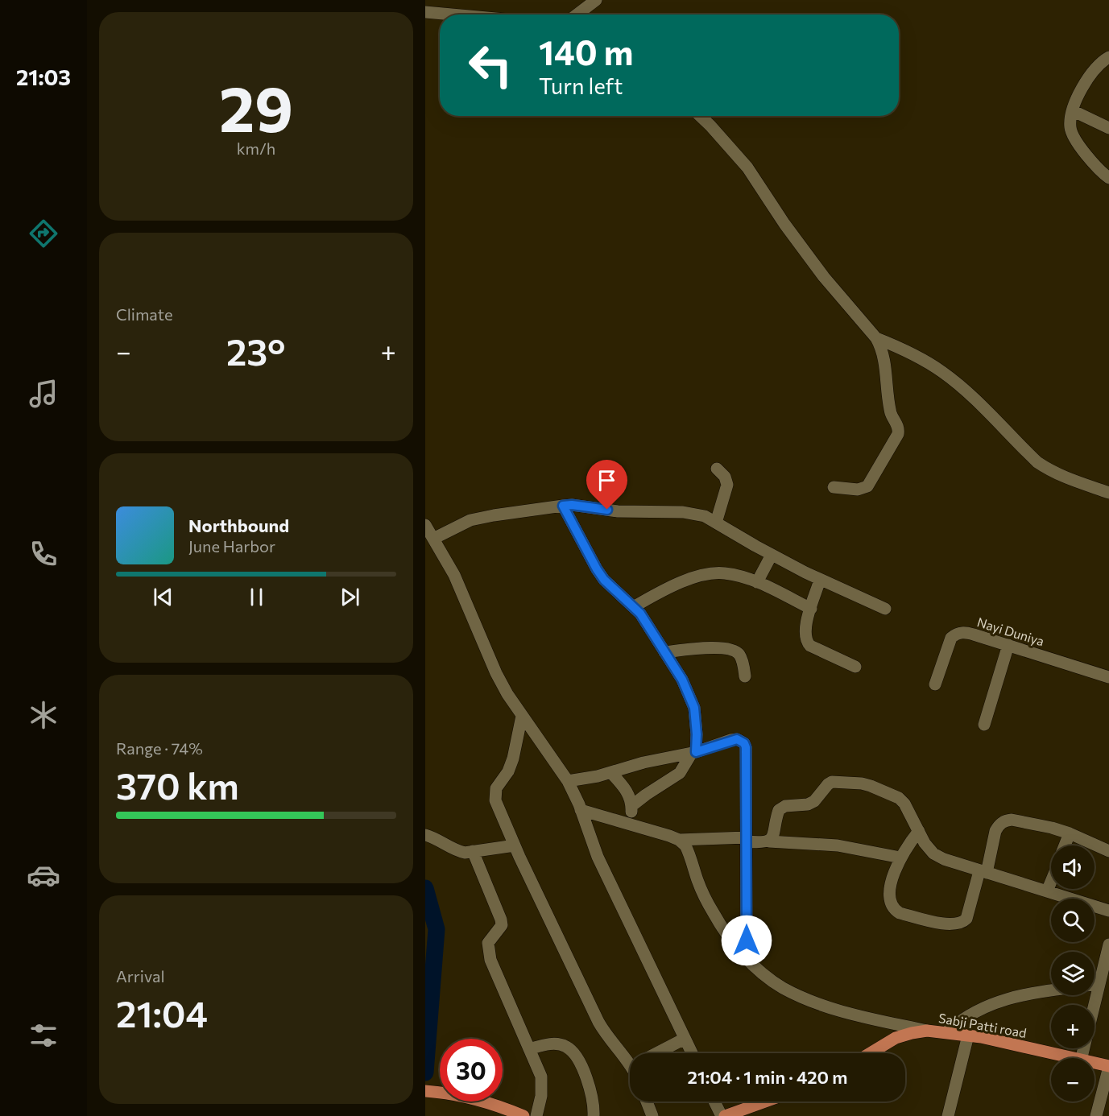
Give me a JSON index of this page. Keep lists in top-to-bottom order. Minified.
{"streets":{"main road":["Sabji Patti road"],"street":["Nayi Duniya"]},"page":{"tabs":"21:03","tile":[["29","km/h"],"Climate",["Range · 74%","370 km"],["Arrival","21:04"]],"turn":["140 m","Turn left"],"heat":["−","23°","+"],"song":["Northbound","June Harbor"],"map_buttons":["+","−"],"limit":"30","trip":"21:04 · 1 min · 420 m"}}
